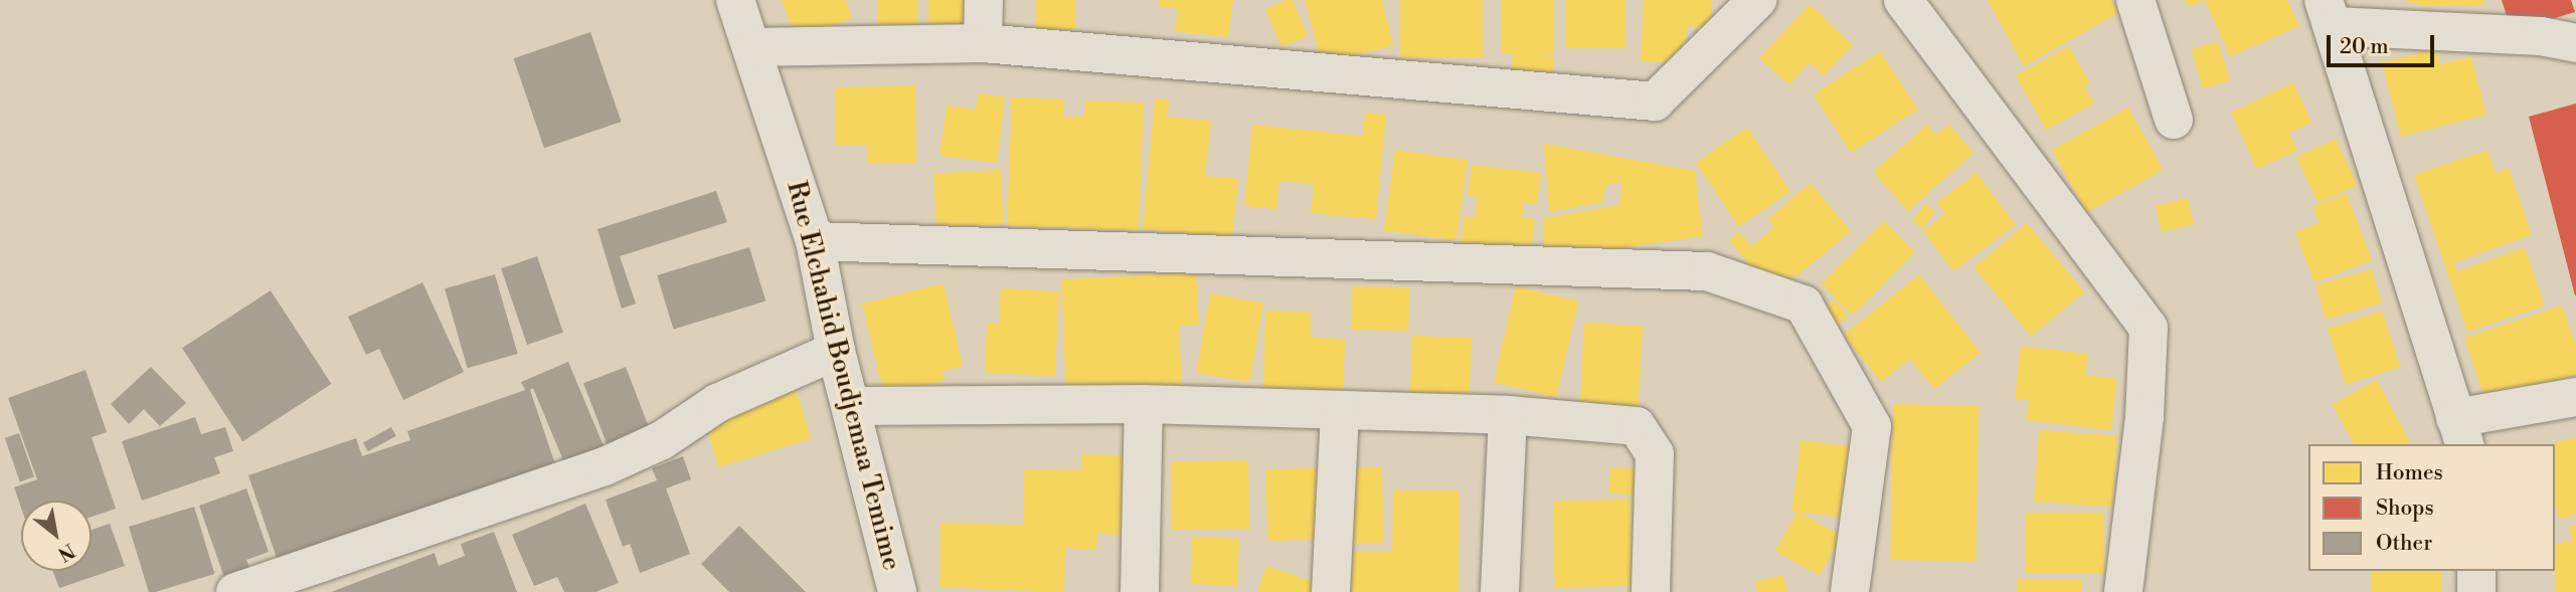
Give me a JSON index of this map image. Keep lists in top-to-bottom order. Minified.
{"streets":{"street":["Rue Elchahid Boudjemaa Temime"]},"legend":["Homes","Shops","Other"],"scale_bar":"20 m","north":"bottom right"}
